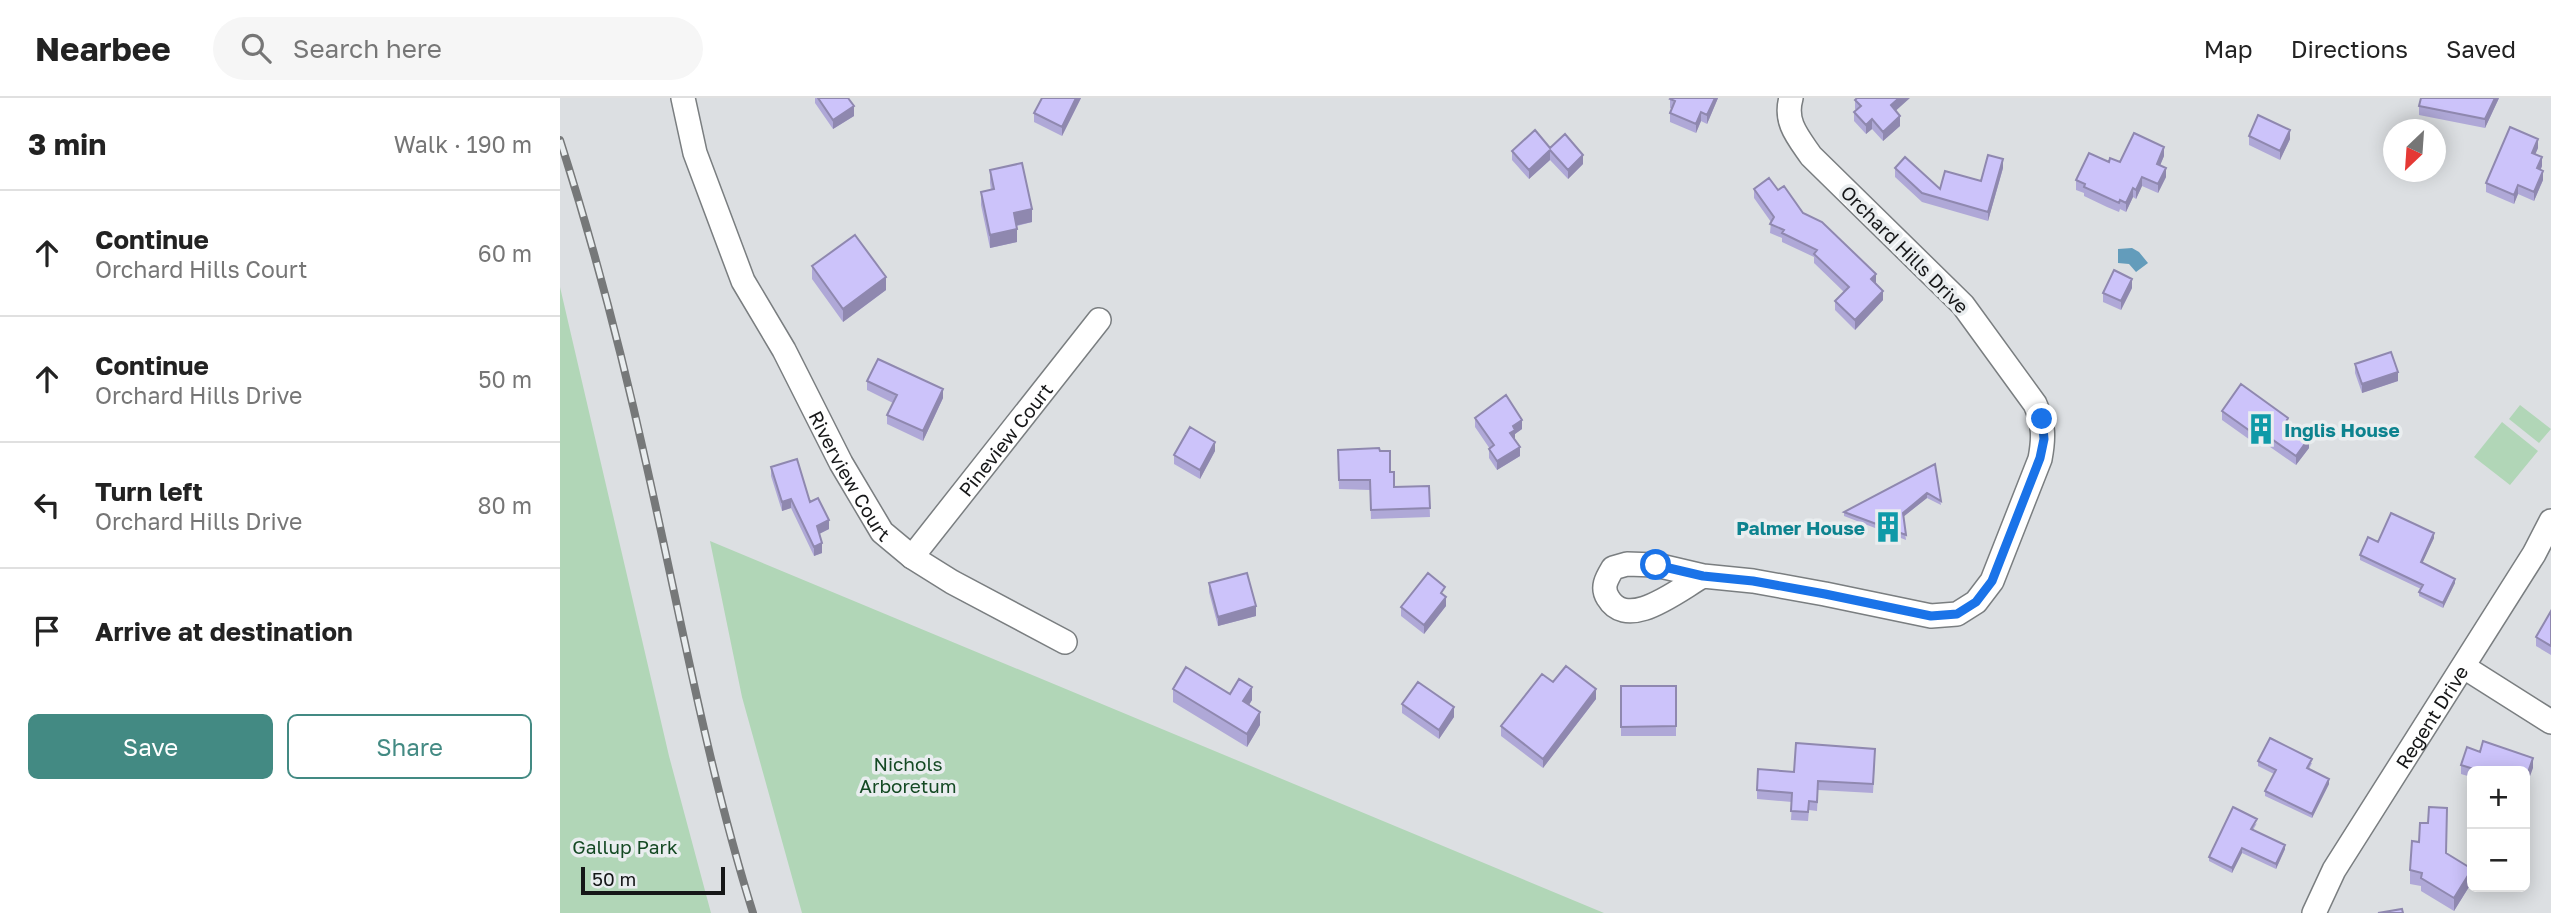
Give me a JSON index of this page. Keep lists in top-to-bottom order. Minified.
{"streets":{"street":["Orchard Hills Drive","Pineview Court","Riverview Court","Regent Drive"]},"crossings":[["Pineview Court","Riverview Court"]],"parks":["Nichols Arboretum","Gallup Park"],"places":{"building":["Inglis House","Palmer House"]},"scale_bar":"50 m","north":"bottom left","page":{"header":"Nearbee","search":"Search here","nav":["Map","Directions","Saved"],"heading":["3 min","Walk · 190 m"],"list":[["Continue","Orchard Hills Court","60 m"],["Continue","Orchard Hills Drive","50 m"],["Turn left","Orchard Hills Drive","80 m"],"Arrive at destination"],"buttons":["Save","Share"],"map_buttons":["+","−"],"scale":"50 m"}}
